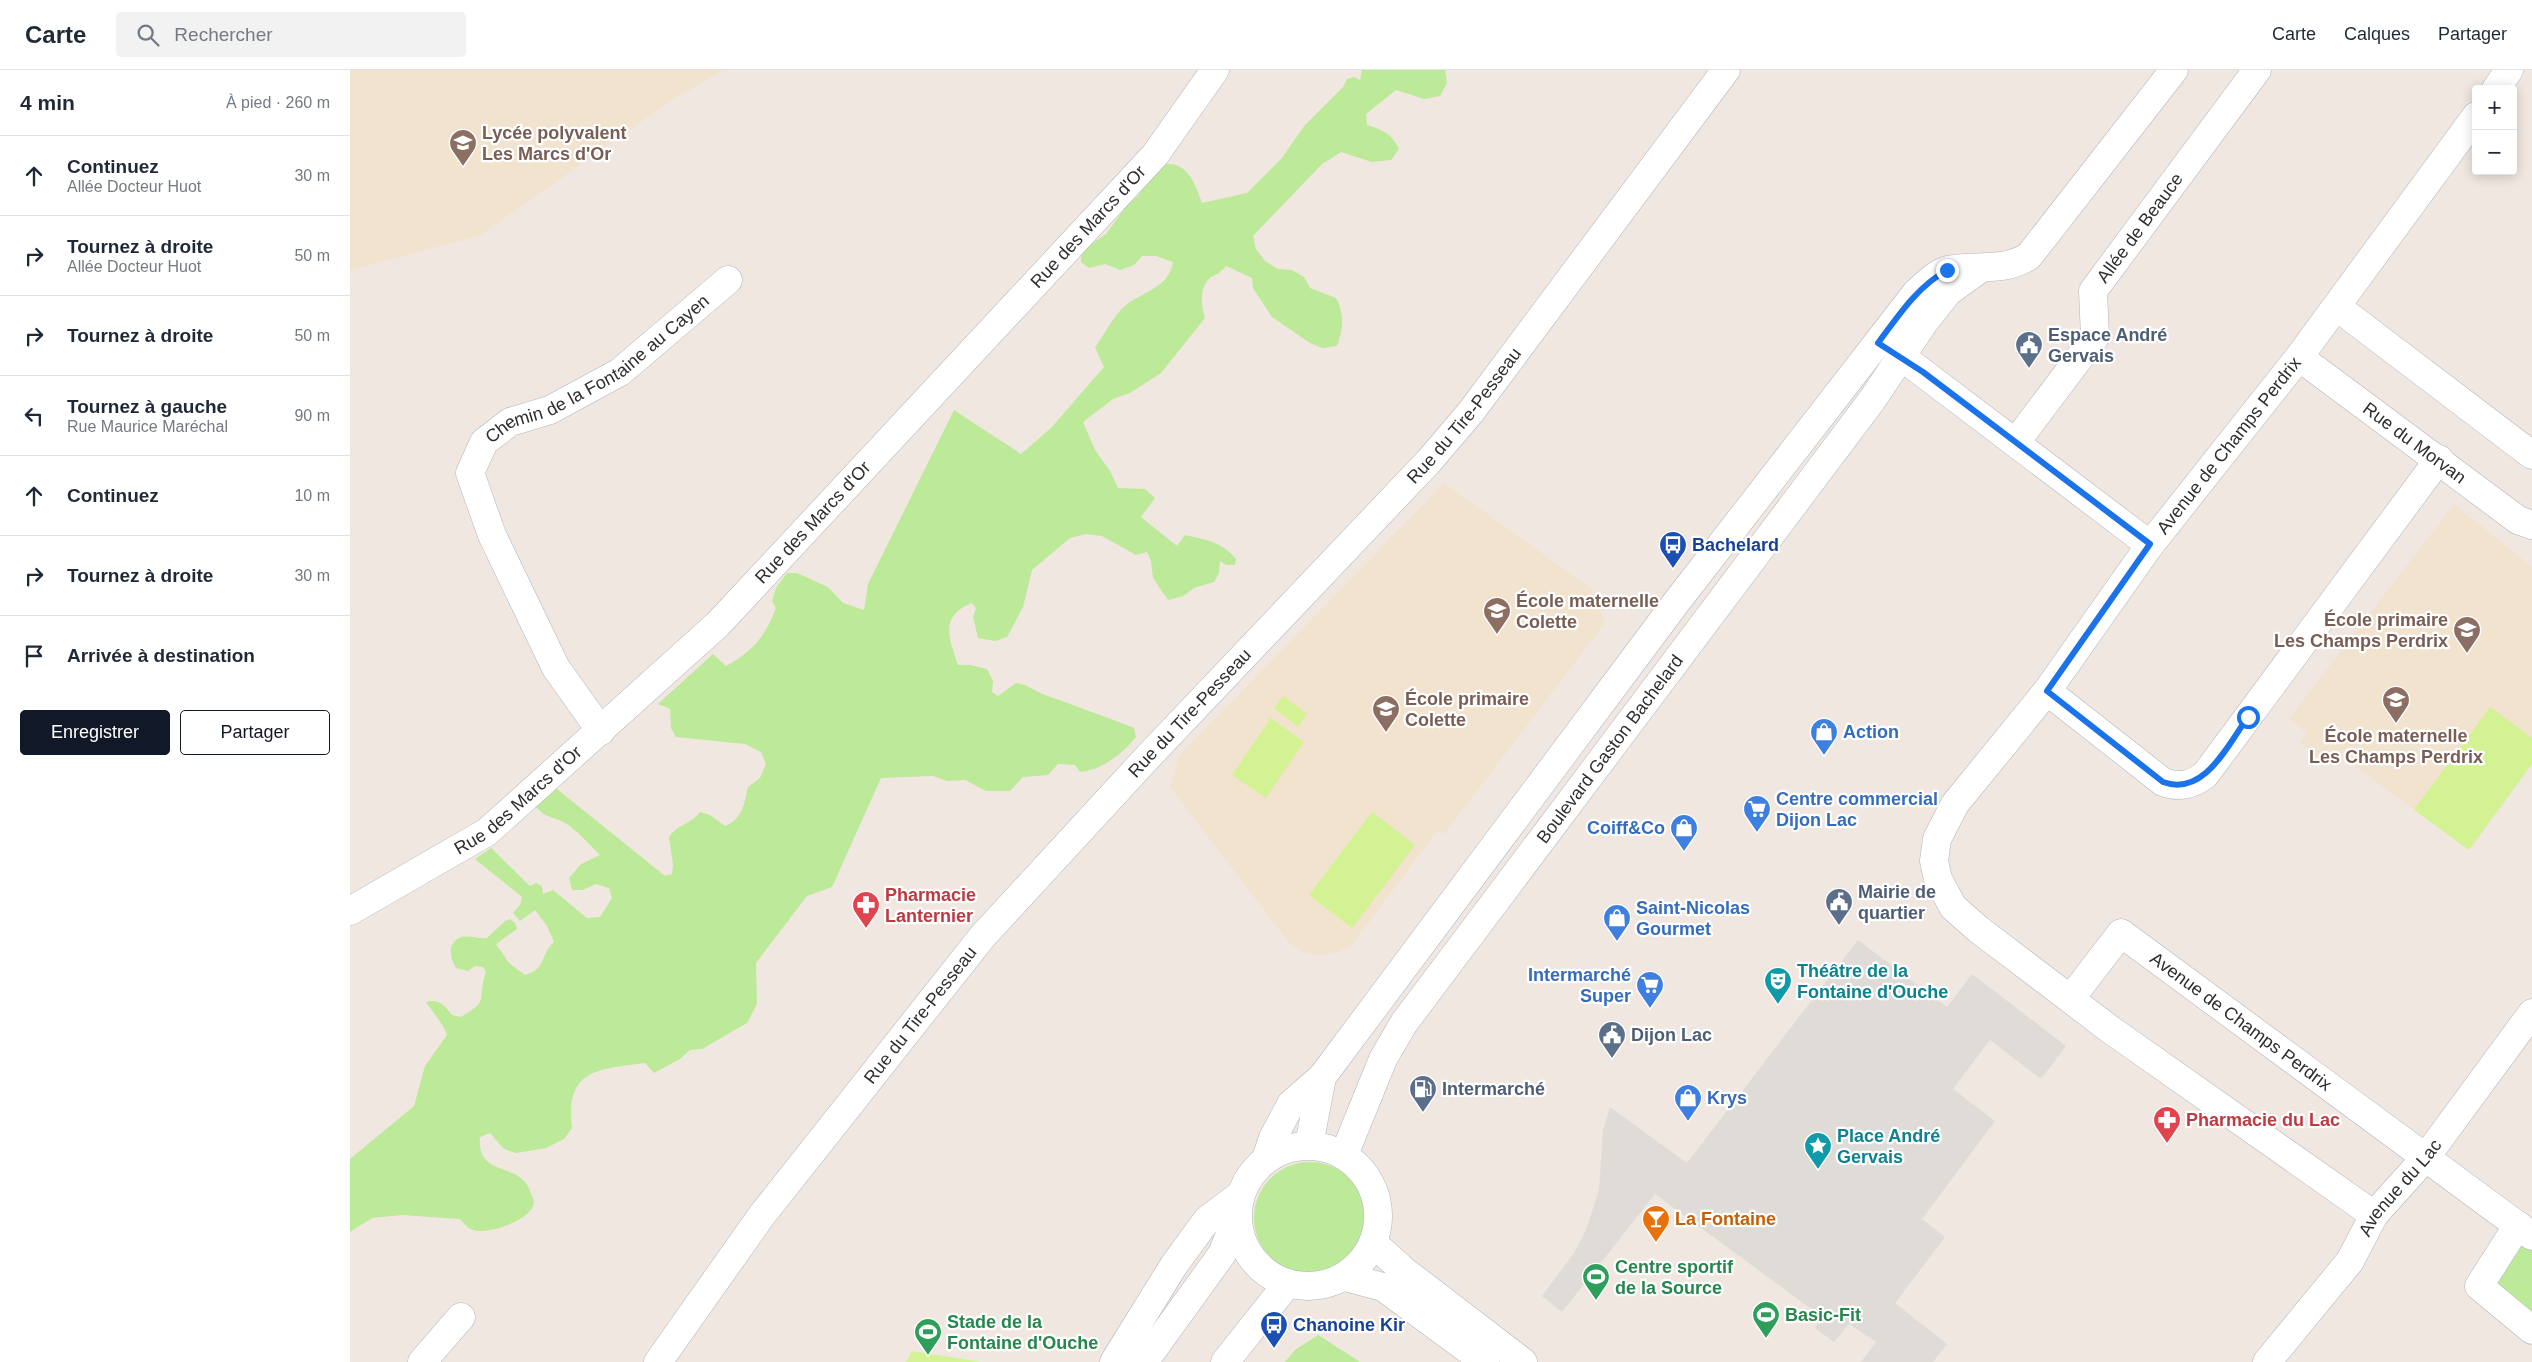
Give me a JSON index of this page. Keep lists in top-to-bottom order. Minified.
{"streets":{"street":["Rue des Marcs d'Or","Allée de Beauce","Chemin de la Fontaine au Cayen","Rue du Tire-Pesseau","Rue du Morvan","Avenue de Champs Perdrix","Boulevard Gaston Bachelard","Avenue du Lac"]},"crossings":[["Rue des Marcs d'Or","Chemin de la Fontaine au Cayen"],["Rue du Morvan","Avenue de Champs Perdrix"],["Avenue de Champs Perdrix","Avenue du Lac"]],"places":{"school or university":["Lycée polyvalent Les Marcs d'Or","École maternelle Colette","École primaire Les Champs Perdrix","École maternelle Les Champs Perdrix","École primaire Colette"],"public building":["Espace André Gervais","Mairie de quartier","Dijon Lac"],"bus stop":["Bachelard","Chanoine Kir"],"shop":["Action","Coiff&Co","Saint-Nicolas Gourmet","Krys"],"supermarket":["Centre commercial Dijon Lac","Intermarché Super"],"pharmacy":["Pharmacie Lanternier","Pharmacie du Lac"],"theatre":["Théâtre de la Fontaine d'Ouche"],"fuel station":["Intermarché"],"place":["Place André Gervais"],"bar":["La Fontaine"],"sports":["Centre sportif de la Source","Basic-Fit","Stade de la Fontaine d'Ouche"]},"page":{"header":"Carte","search":"Rechercher","nav":["Carte","Calques","Partager"],"heading":["4 min","À pied · 260 m"],"map_buttons":["+","−"],"list":[["Continuez","Allée Docteur Huot","30 m"],["Tournez à droite","Allée Docteur Huot","50 m"],["Tournez à droite","50 m"],["Tournez à gauche","Rue Maurice Maréchal","90 m"],["Continuez","10 m"],["Tournez à droite","30 m"],"Arrivée à destination"],"buttons":["Enregistrer","Partager"]}}
